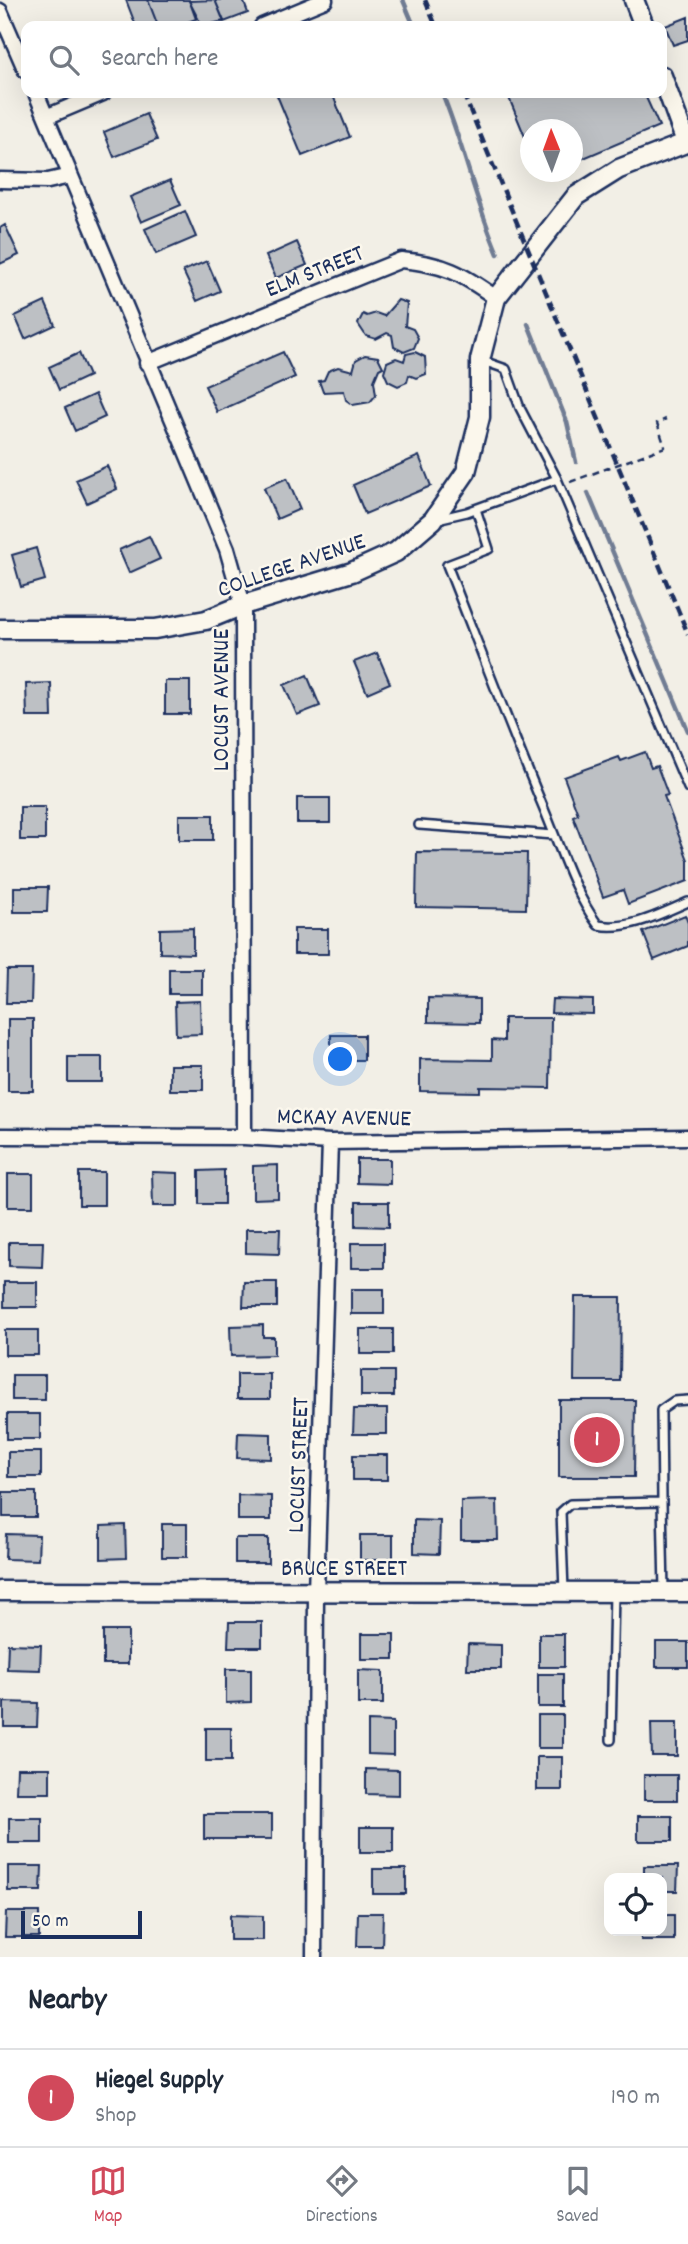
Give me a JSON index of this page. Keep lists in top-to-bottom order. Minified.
{"streets":{"street":["ELM STREET","COLLEGE AVENUE","LOCUST AVENUE","MCKAY AVENUE","LOCUST STREET","BRUCE STREET"]},"crossings":[["ELM STREET","COLLEGE AVENUE"],["ELM STREET","LOCUST AVENUE"],["COLLEGE AVENUE","LOCUST AVENUE"],["LOCUST AVENUE","MCKAY AVENUE"],["MCKAY AVENUE","LOCUST STREET"],["LOCUST STREET","BRUCE STREET"]],"scale_bar":"50 m","north":"top","page":{"search":"Search here","pins":"1","scale":"50 m","heading":"Nearby","list":[{"mark":"1","name":"Hiegel Supply","note":"Shop","value":"190 m"}],"nav":["Map","Directions","Saved"]}}
